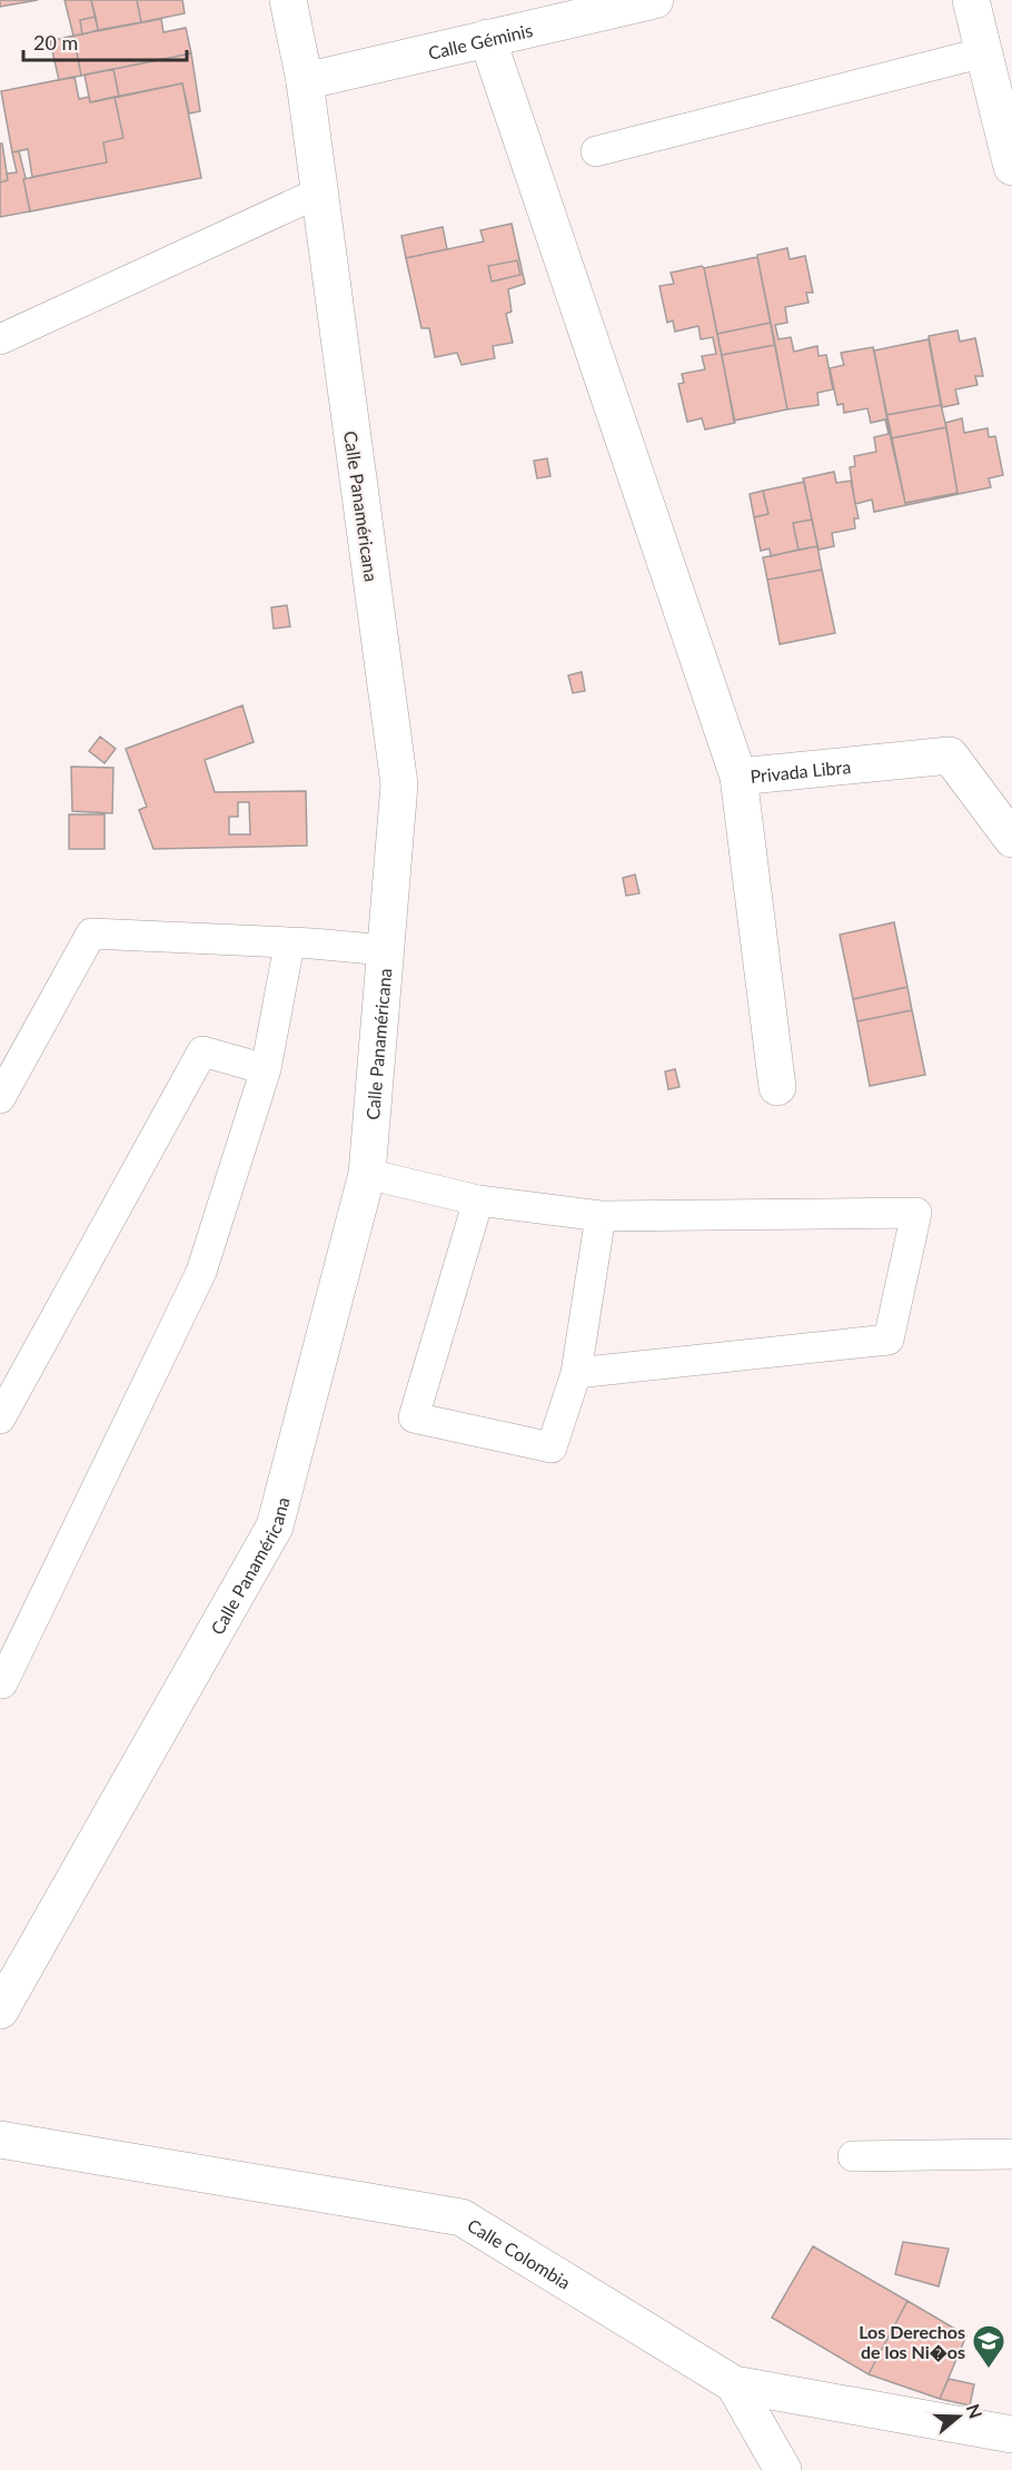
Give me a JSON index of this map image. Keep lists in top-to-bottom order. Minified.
{"streets":{"street":["Calle Géminis","Calle Panaméricana","Privada Libra","Calle Colombia"]},"crossings":[["Calle Géminis","Calle Panaméricana"]],"places":{"school or university":["Los Derechos de los Ni�os"]},"scale_bar":"20 m","north":"right"}
